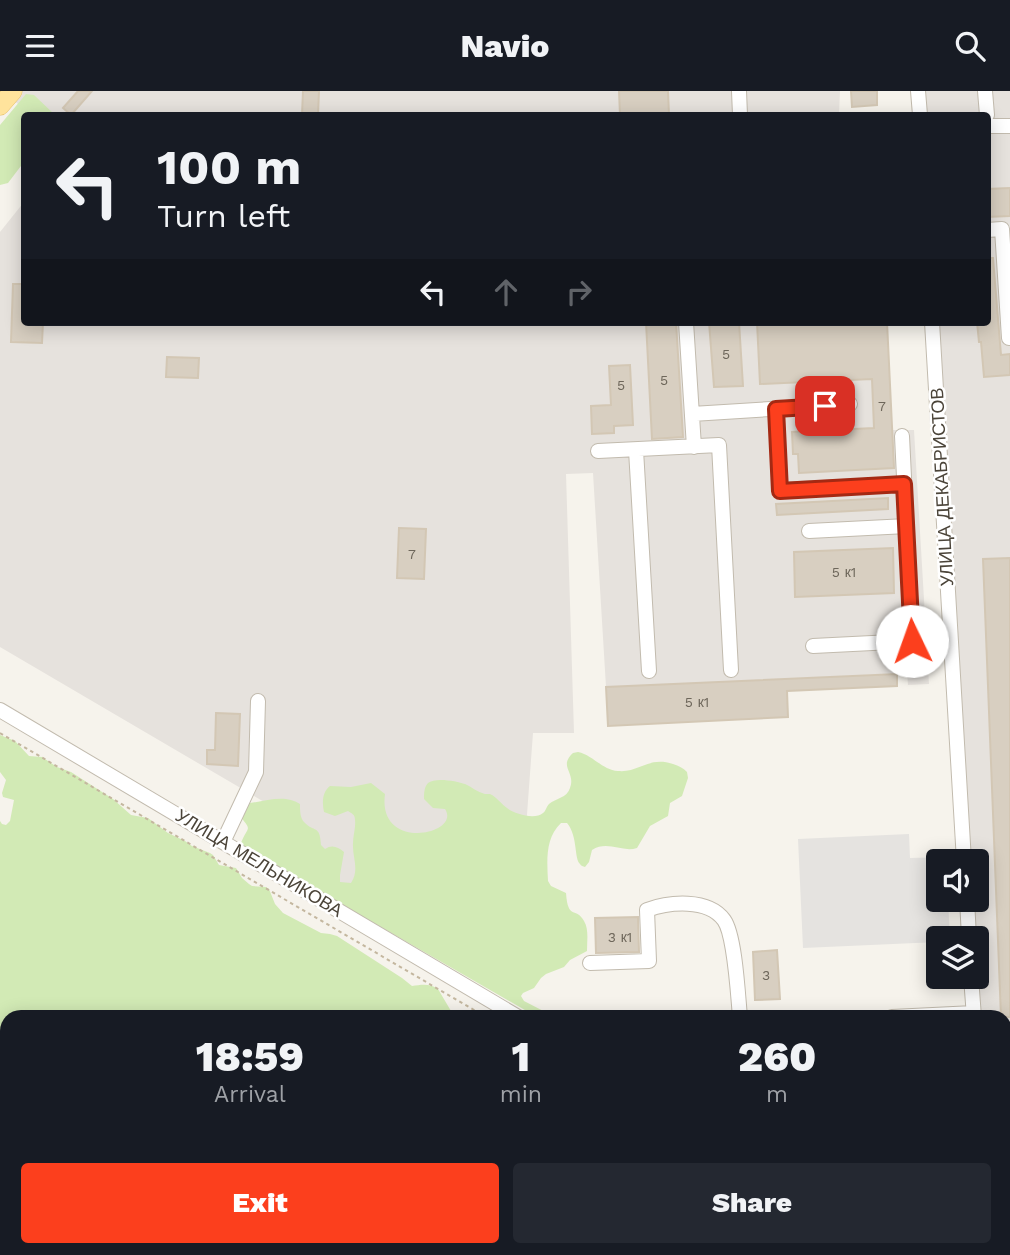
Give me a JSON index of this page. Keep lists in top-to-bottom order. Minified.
{"streets":{"street":["УЛИЦА ДЕКАБРИСТОВ","УЛИЦА МЕЛЬНИКОВА"]},"house_numbers":["5","5","5","7","7","5 к1","5 к1","3 к1","3"],"page":{"header":"Navio","turn":["100 m","Turn left"],"eta":["18:59","Arrival","1","min","260","m"],"buttons":["Exit","Share"]}}
